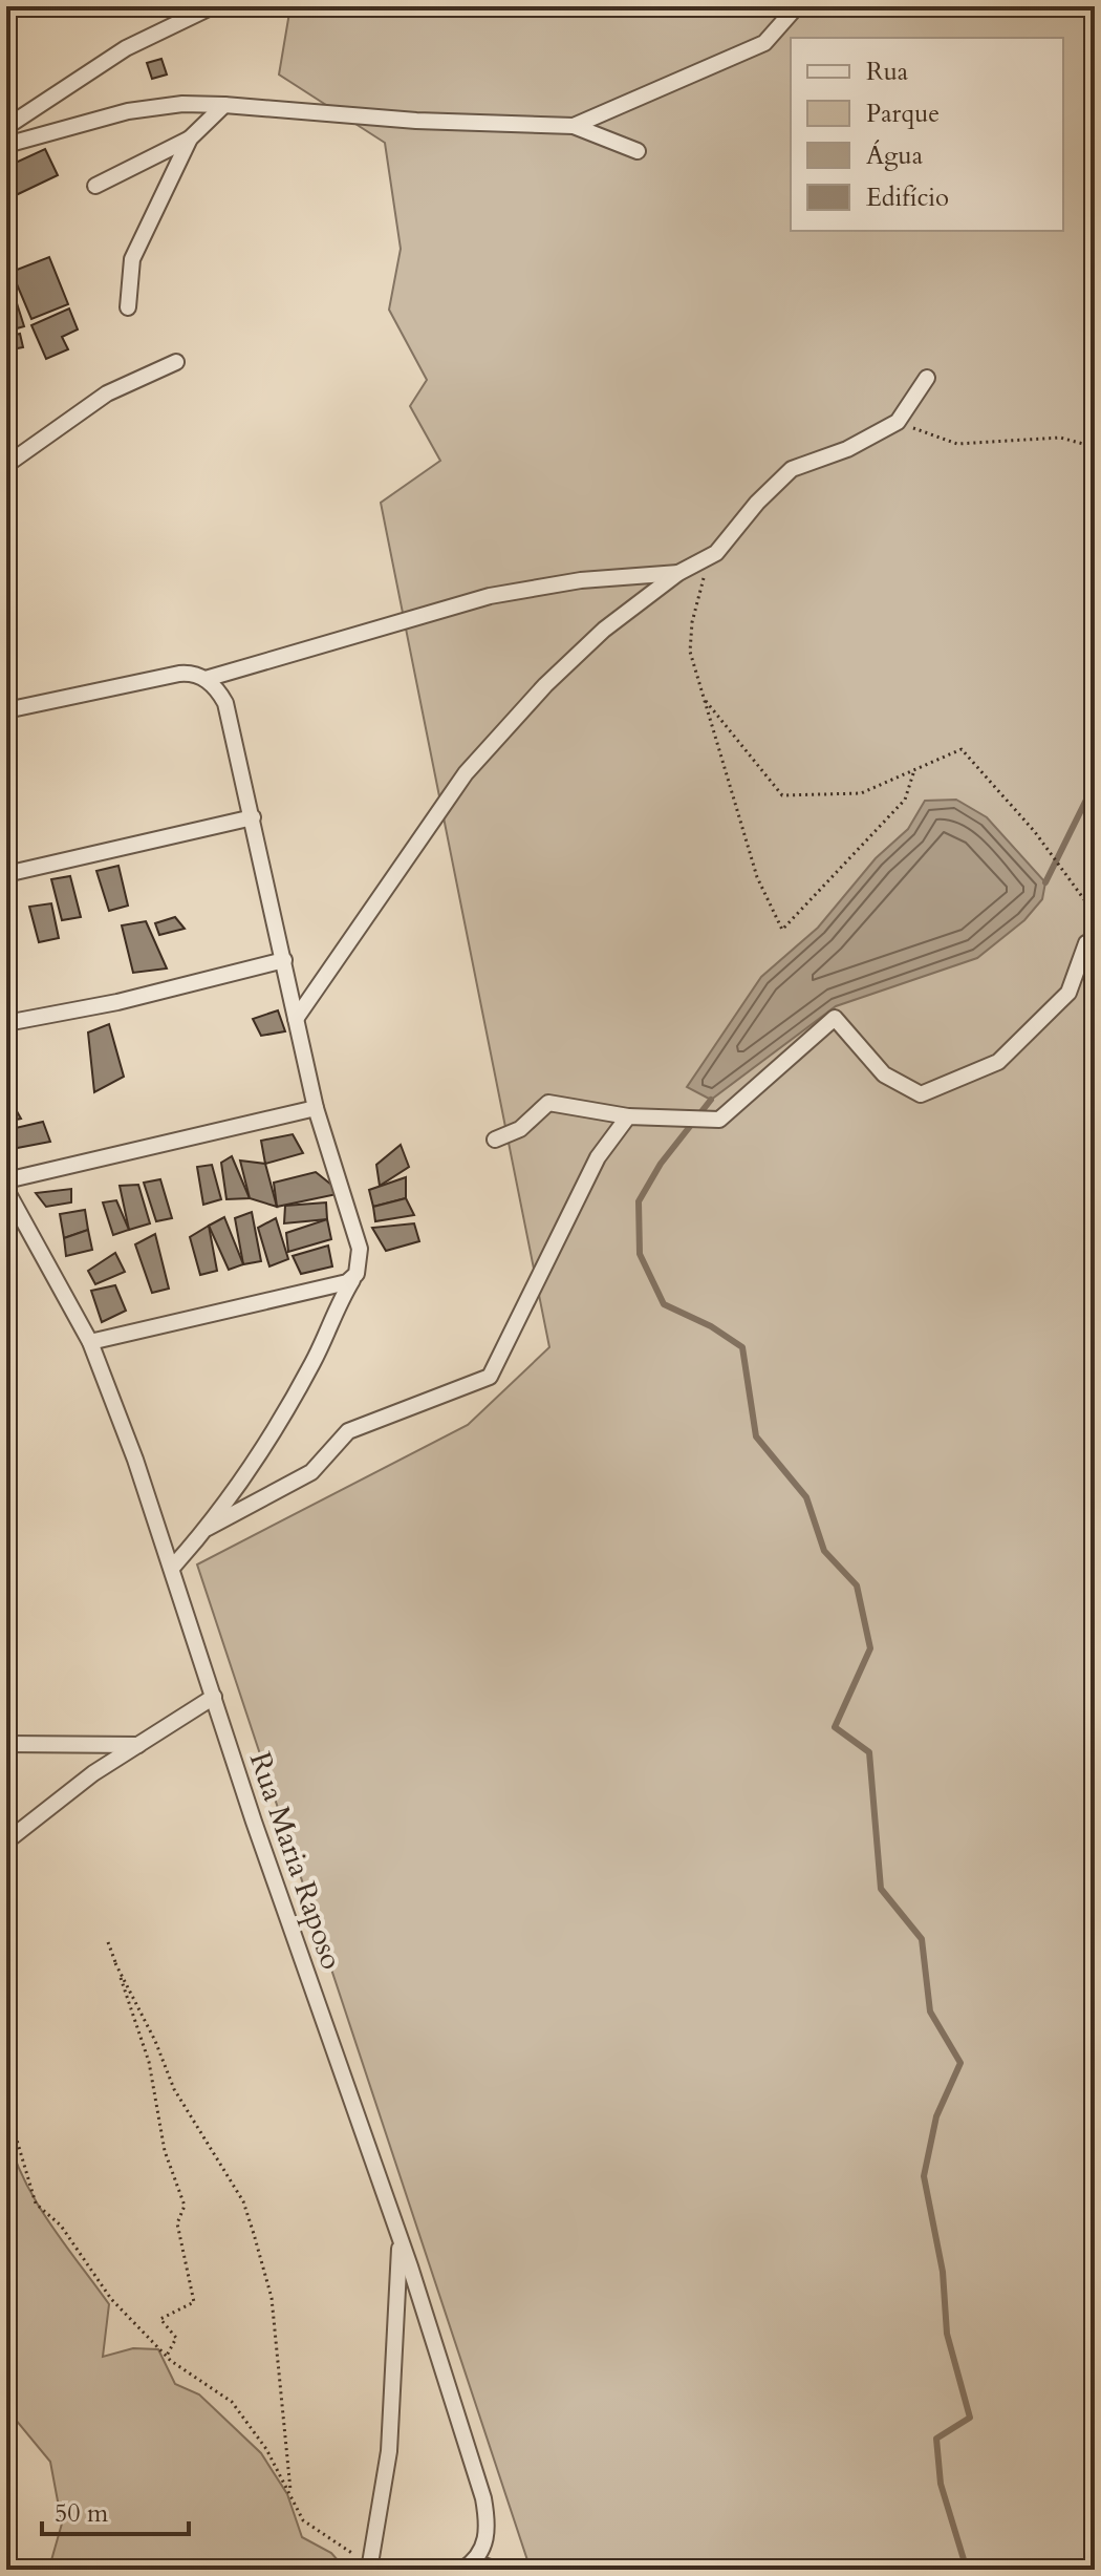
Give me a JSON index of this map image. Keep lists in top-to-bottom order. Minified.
{"streets":{"street":["Rua Maria Raposo"]},"legend":["Rua","Parque","Água","Edifício"],"scale_bar":"50 m"}
